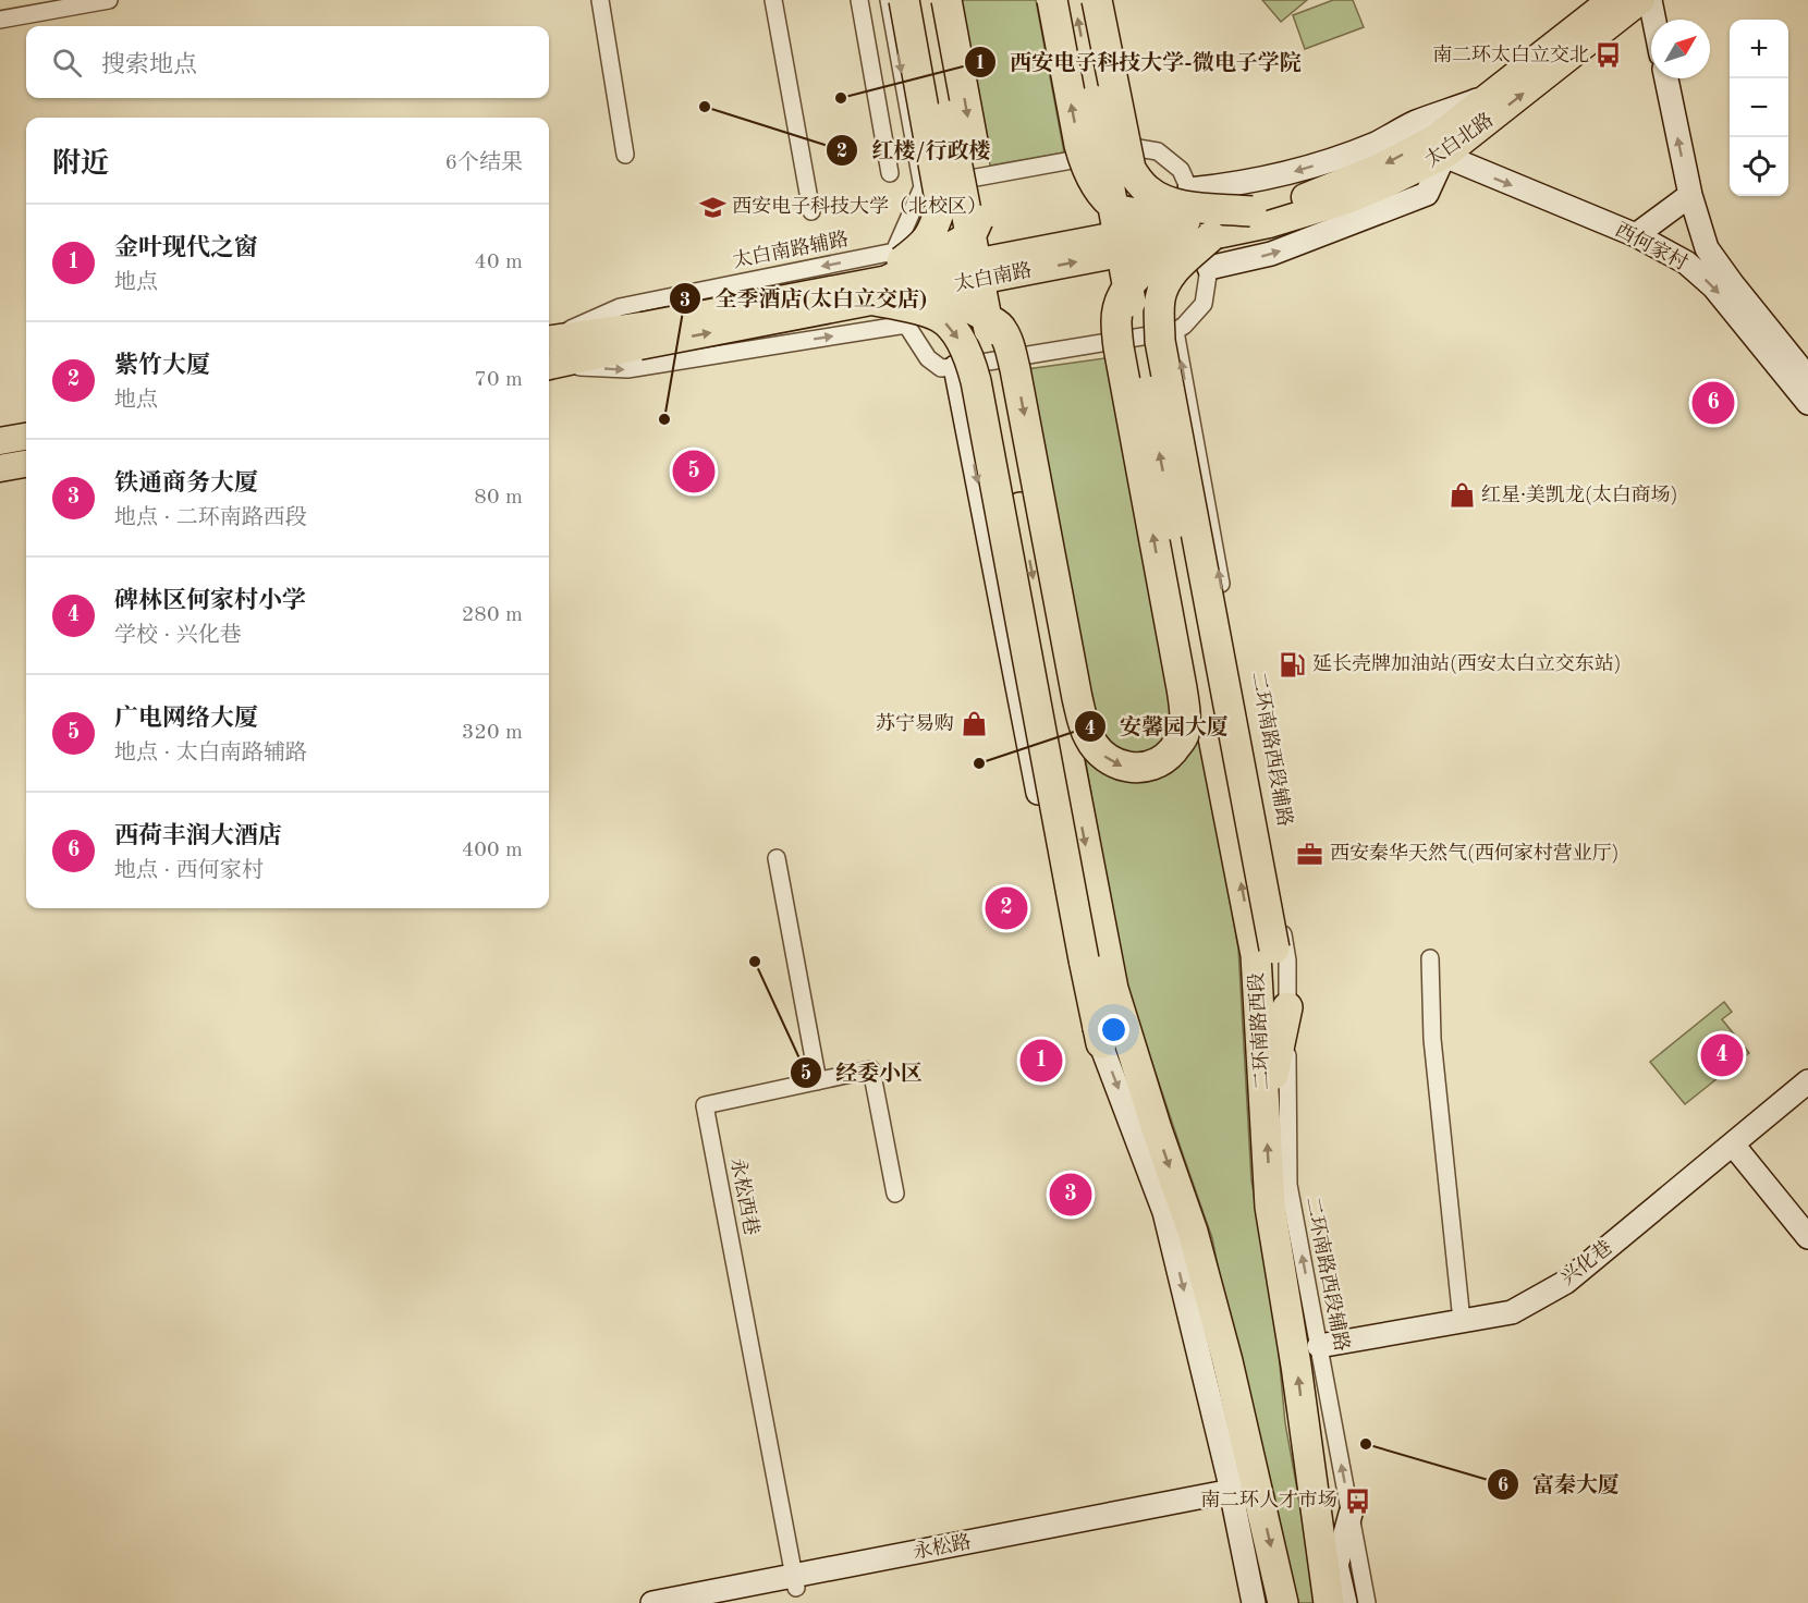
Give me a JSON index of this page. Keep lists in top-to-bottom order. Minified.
{"streets":{"highway":["二环南路西段"],"main road":["太白北路","太白南路"],"street":["西何家村","太白南路辅路","二环南路西段辅路","永松西巷","兴化巷","永松路"]},"crossings":[["太白北路","西何家村"],["太白北路","太白南路"],["二环南路西段辅路","兴化巷"],["永松西巷","永松路"]],"places":{"bus stop":["南二环太白立交北","南二环人才市场"],"other":["西安电子科技大学-微电子学院","红楼/行政楼","全季酒店(太白立交店)","安馨园大厦","经委小区","富秦大厦"],"school or university":["西安电子科技大学（北校区）"],"shop":["红星·美凯龙(太白商场)","苏宁易购"],"fuel station":["延长壳牌加油站(西安太白立交东站)"],"office":["西安秦华天然气(西何家村营业厅)"]},"north":"top right","page":{"map_buttons":["+","−"],"search":"搜索地点","heading":["附近","6个结果"],"list":[{"mark":"1","name":"金叶现代之窗","note":"地点","value":"40 m"},{"mark":"2","name":"紫竹大厦","note":"地点","value":"70 m"},{"mark":"3","name":"铁通商务大厦","note":"地点 · 二环南路西段","value":"80 m"},{"mark":"4","name":"碑林区何家村小学","note":"学校 · 兴化巷","value":"280 m"},{"mark":"5","name":"广电网络大厦","note":"地点 · 太白南路辅路","value":"320 m"},{"mark":"6","name":"西荷丰润大酒店","note":"地点 · 西何家村","value":"400 m"}],"pins":["6","5","2","4","1","3"]}}
